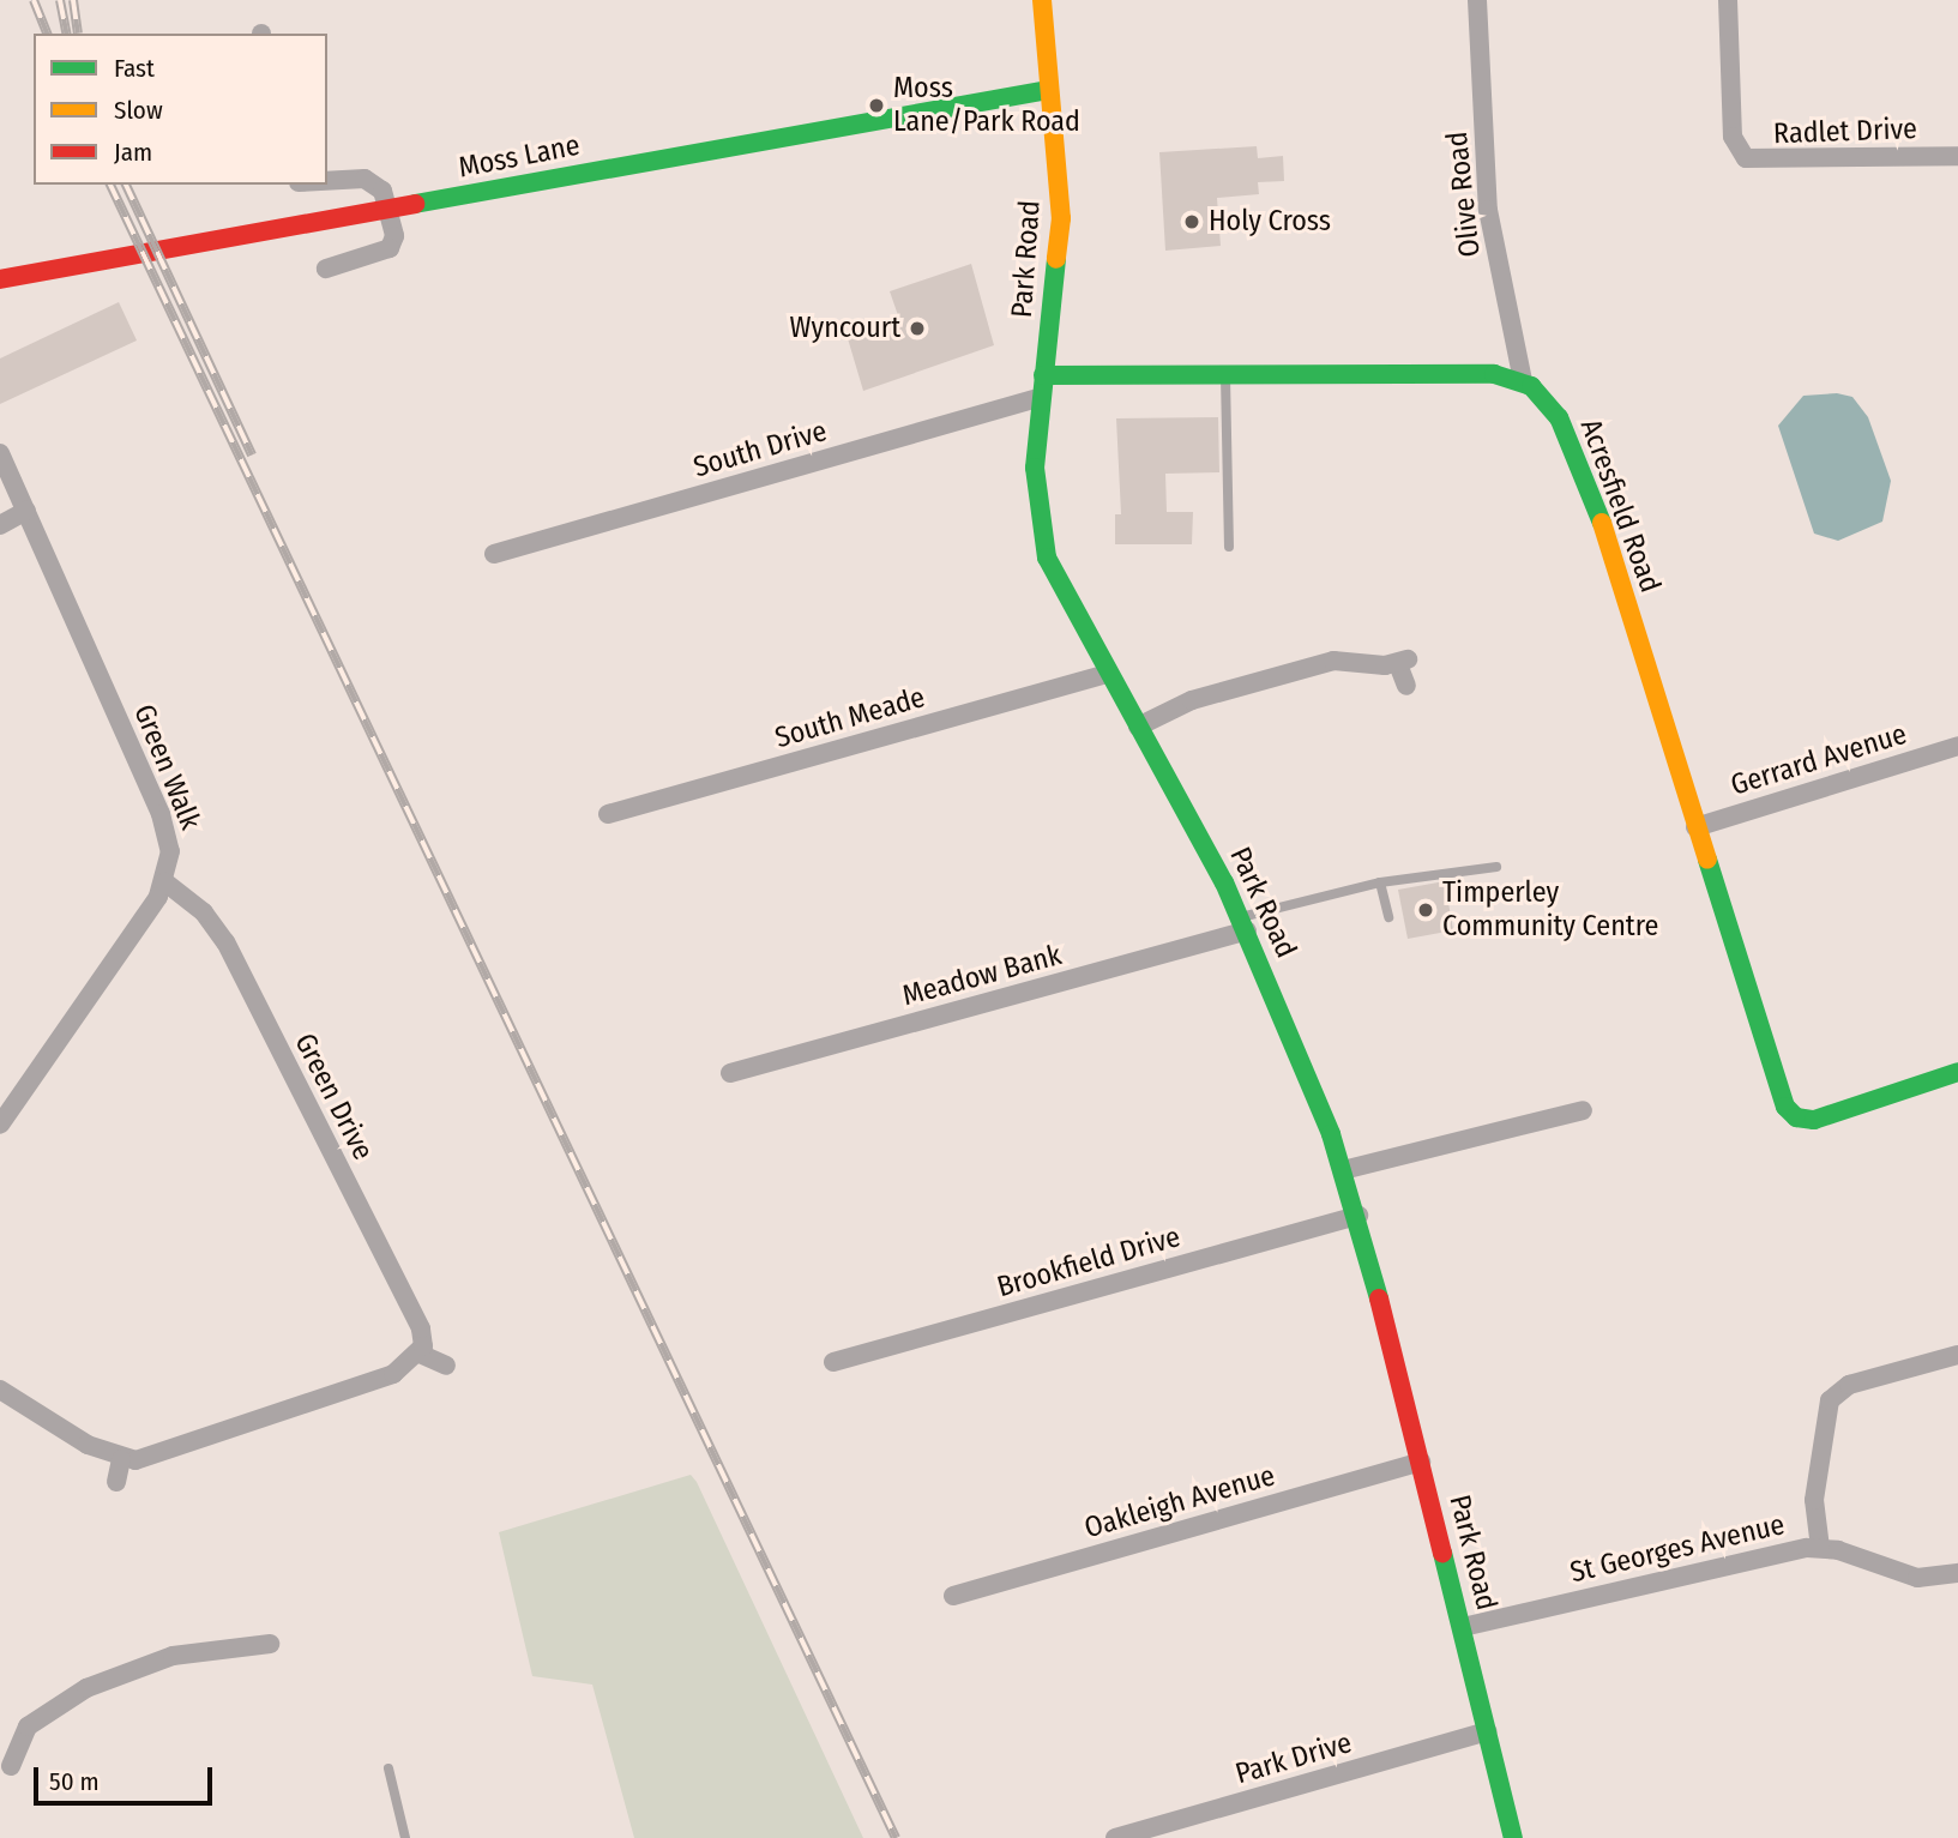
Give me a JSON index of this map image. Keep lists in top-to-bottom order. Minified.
{"streets":{"street":["Radlet Drive","Moss Lane","Olive Road","Park Road","South Drive","Acresfield Road","South Meade","Gerrard Avenue","Green Walk","Meadow Bank","Green Drive","Brookfield Drive","Oakleigh Avenue","St Georges Avenue","Park Drive"]},"crossings":[["Moss Lane","Park Road"],["Olive Road","Acresfield Road"],["Park Road","South Drive"],["Park Road","South Meade"],["Park Road","Meadow Bank"],["Park Road","Brookfield Drive"],["Park Road","Oakleigh Avenue"],["Park Road","St Georges Avenue"],["Park Road","Park Drive"],["Acresfield Road","Gerrard Avenue"],["Green Walk","Green Drive"]],"places":["Moss Lane/Park Road","Holy Cross","Wyncourt","Timperley Community Centre"],"legend":["Fast","Slow","Jam"],"scale_bar":"50 m"}
